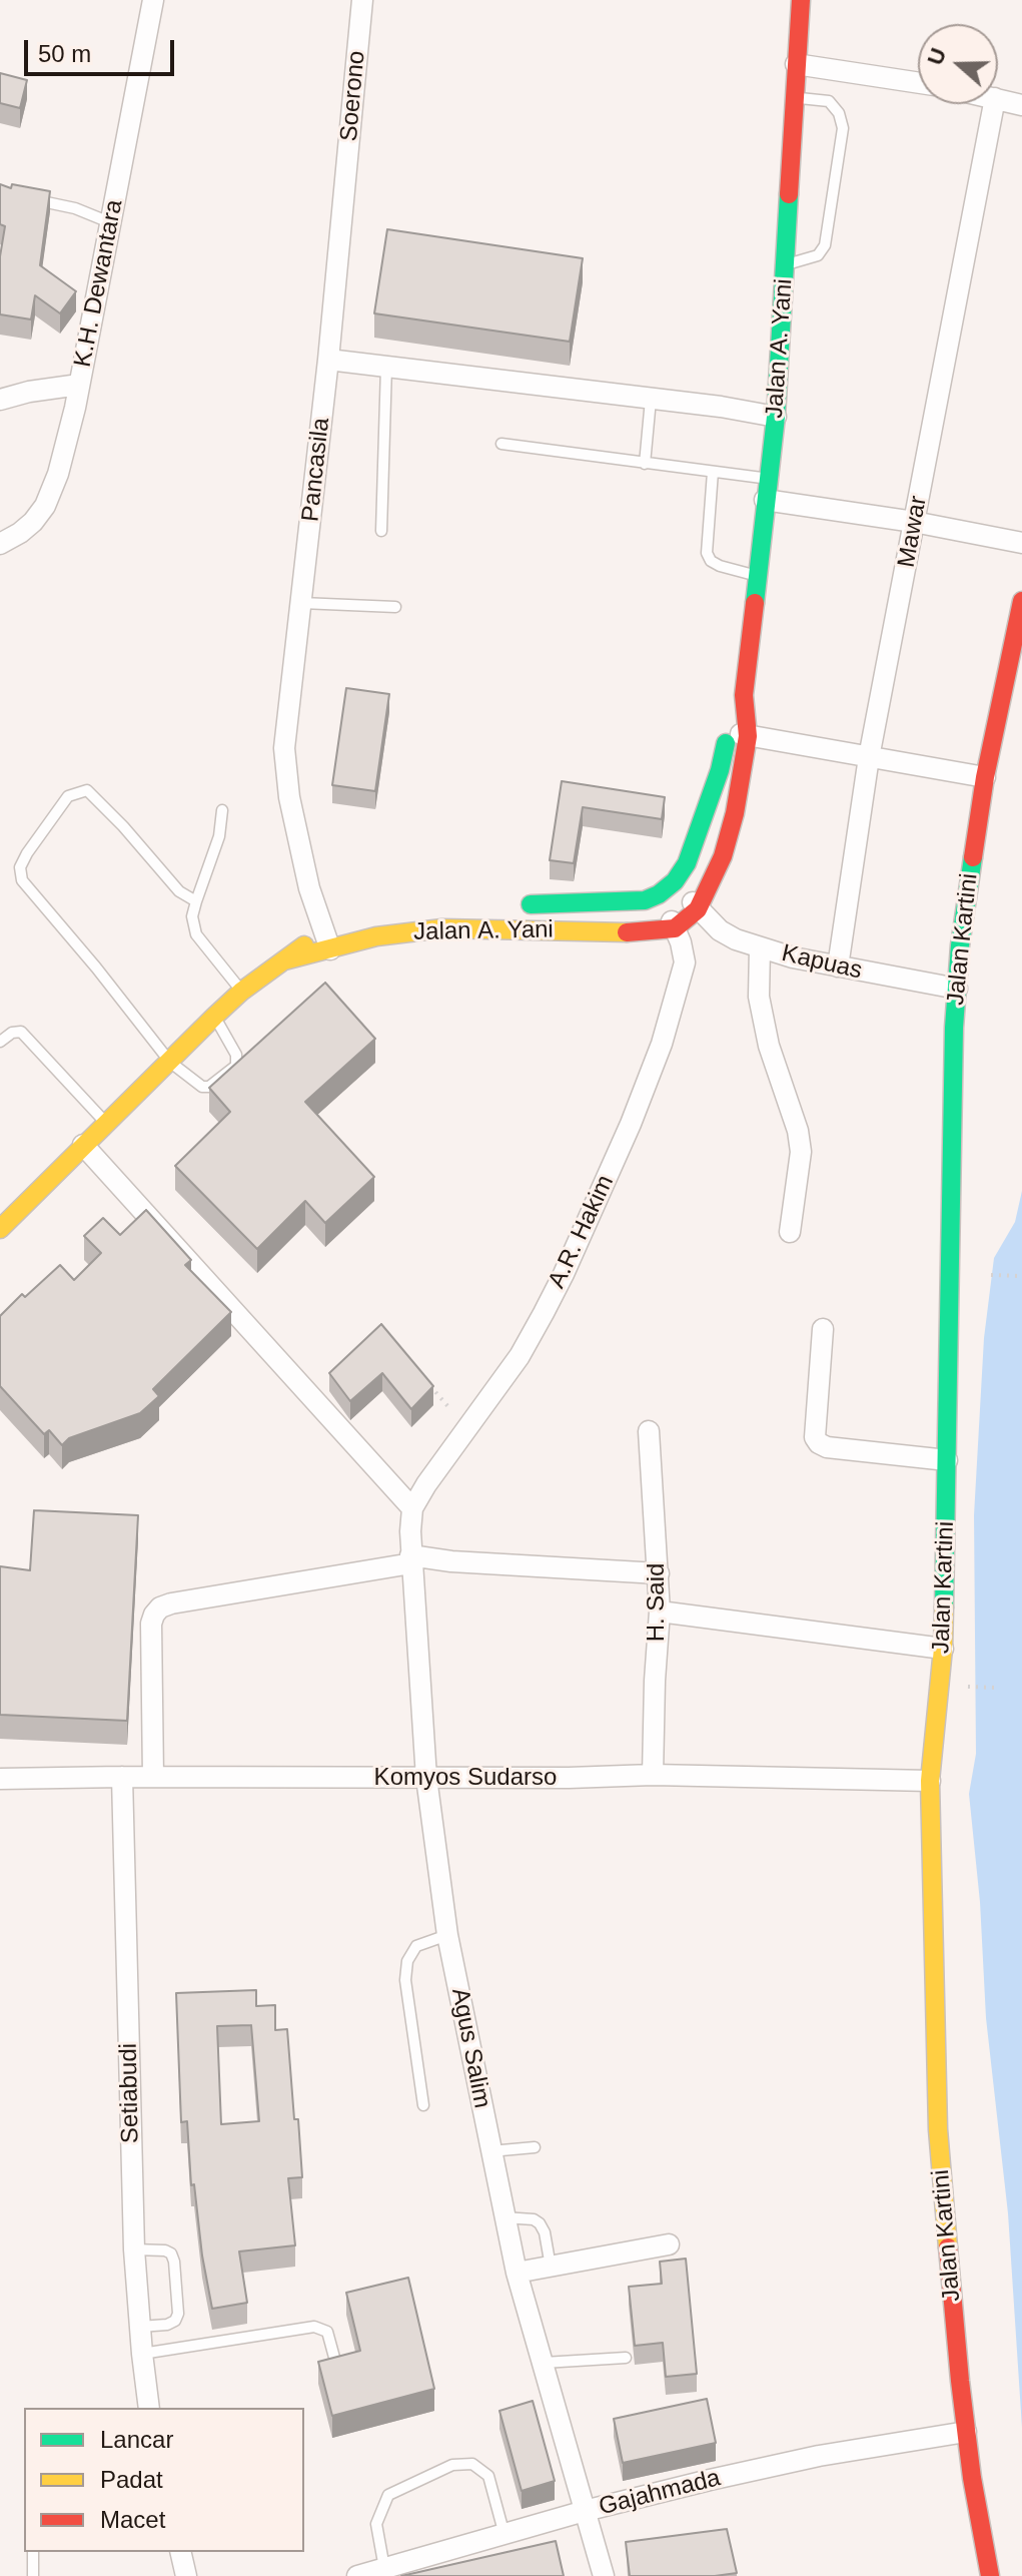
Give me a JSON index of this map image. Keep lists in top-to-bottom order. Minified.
{"streets":{"main road":["Jalan A. Yani","Jalan Kartini"],"street":["Soerono","K.H. Dewantara","Pancasila","Mawar","Kapuas","A.R. Hakim","H. Said","Komyos Sudarso","Agus Salim","Setiabudi","Gajahmada"]},"crossings":[["Soerono","Pancasila"],["Jalan A. Yani","Pancasila"],["Jalan A. Yani","Kapuas"],["Jalan A. Yani","A.R. Hakim"],["Mawar","Kapuas"],["Jalan Kartini","Kapuas"],["Jalan Kartini","Komyos Sudarso"],["Jalan Kartini","Gajahmada"],["Kapuas","A.R. Hakim"],["A.R. Hakim","Agus Salim"],["H. Said","Komyos Sudarso"],["Komyos Sudarso","Agus Salim"],["Komyos Sudarso","Setiabudi"],["Agus Salim","Gajahmada"]],"legend":["Lancar","Padat","Macet"],"scale_bar":"50 m","north":"left"}
